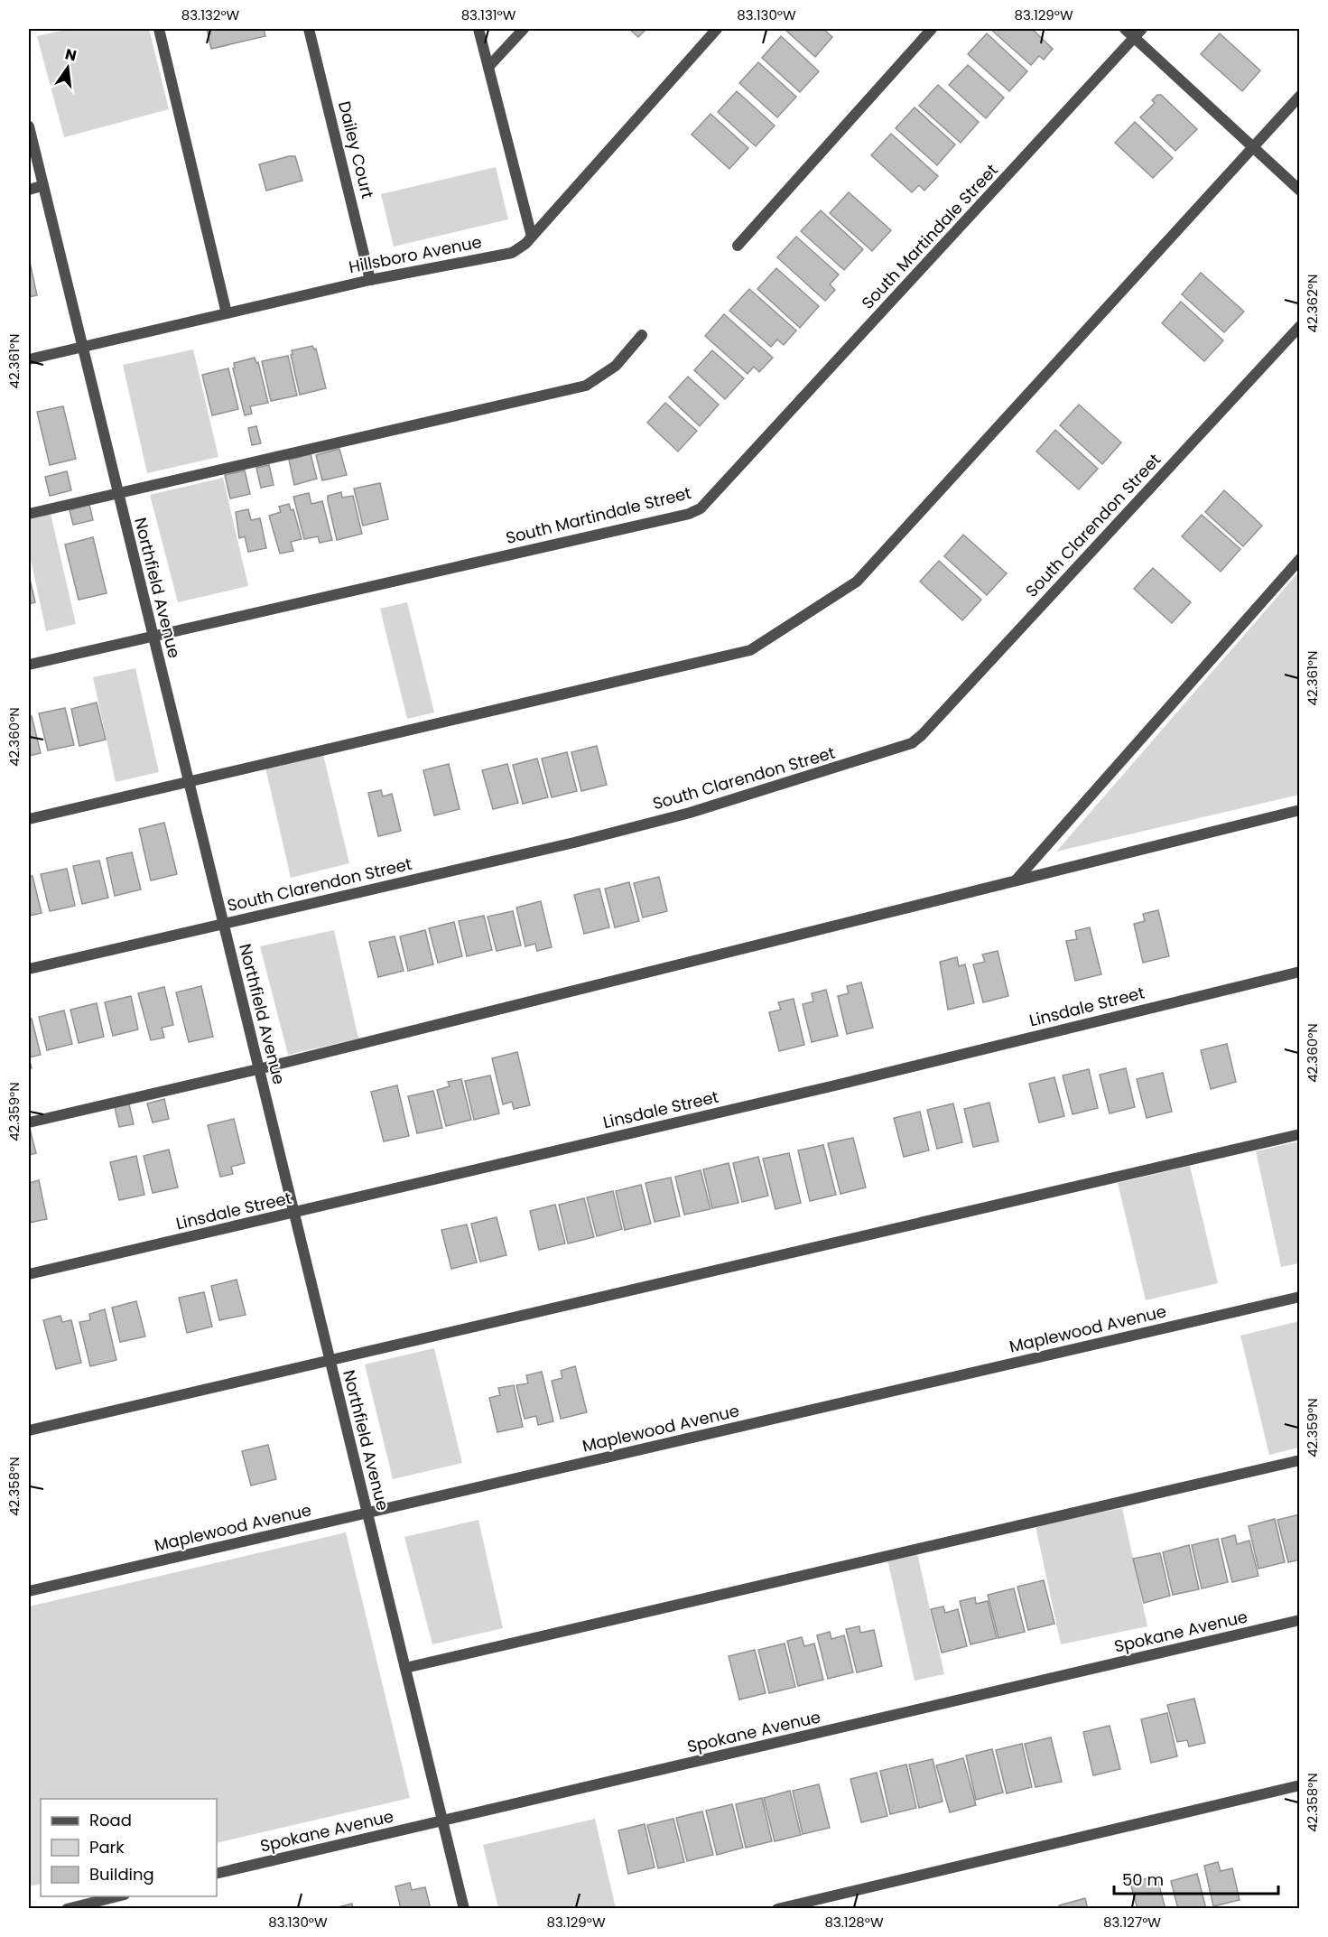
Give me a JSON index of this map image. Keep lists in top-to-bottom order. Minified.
{"streets":{"street":["Dailey Court","South Martindale Street","Hillsboro Avenue","South Clarendon Street","Northfield Avenue","Linsdale Street","Maplewood Avenue","Spokane Avenue"]},"crossings":[["Dailey Court","Hillsboro Avenue"],["South Martindale Street","Northfield Avenue"],["Hillsboro Avenue","Northfield Avenue"],["South Clarendon Street","Northfield Avenue"],["Northfield Avenue","Linsdale Street"],["Northfield Avenue","Maplewood Avenue"],["Northfield Avenue","Spokane Avenue"]],"legend":["Road","Park","Building"],"scale_bar":"50 m","north":"top","coordinates":["83.132°W","83.131°W","83.130°W","83.129°W","42.362°N","42.361°N","42.360°N","42.359°N","42.358°N","83.128°W","83.127°W"]}
